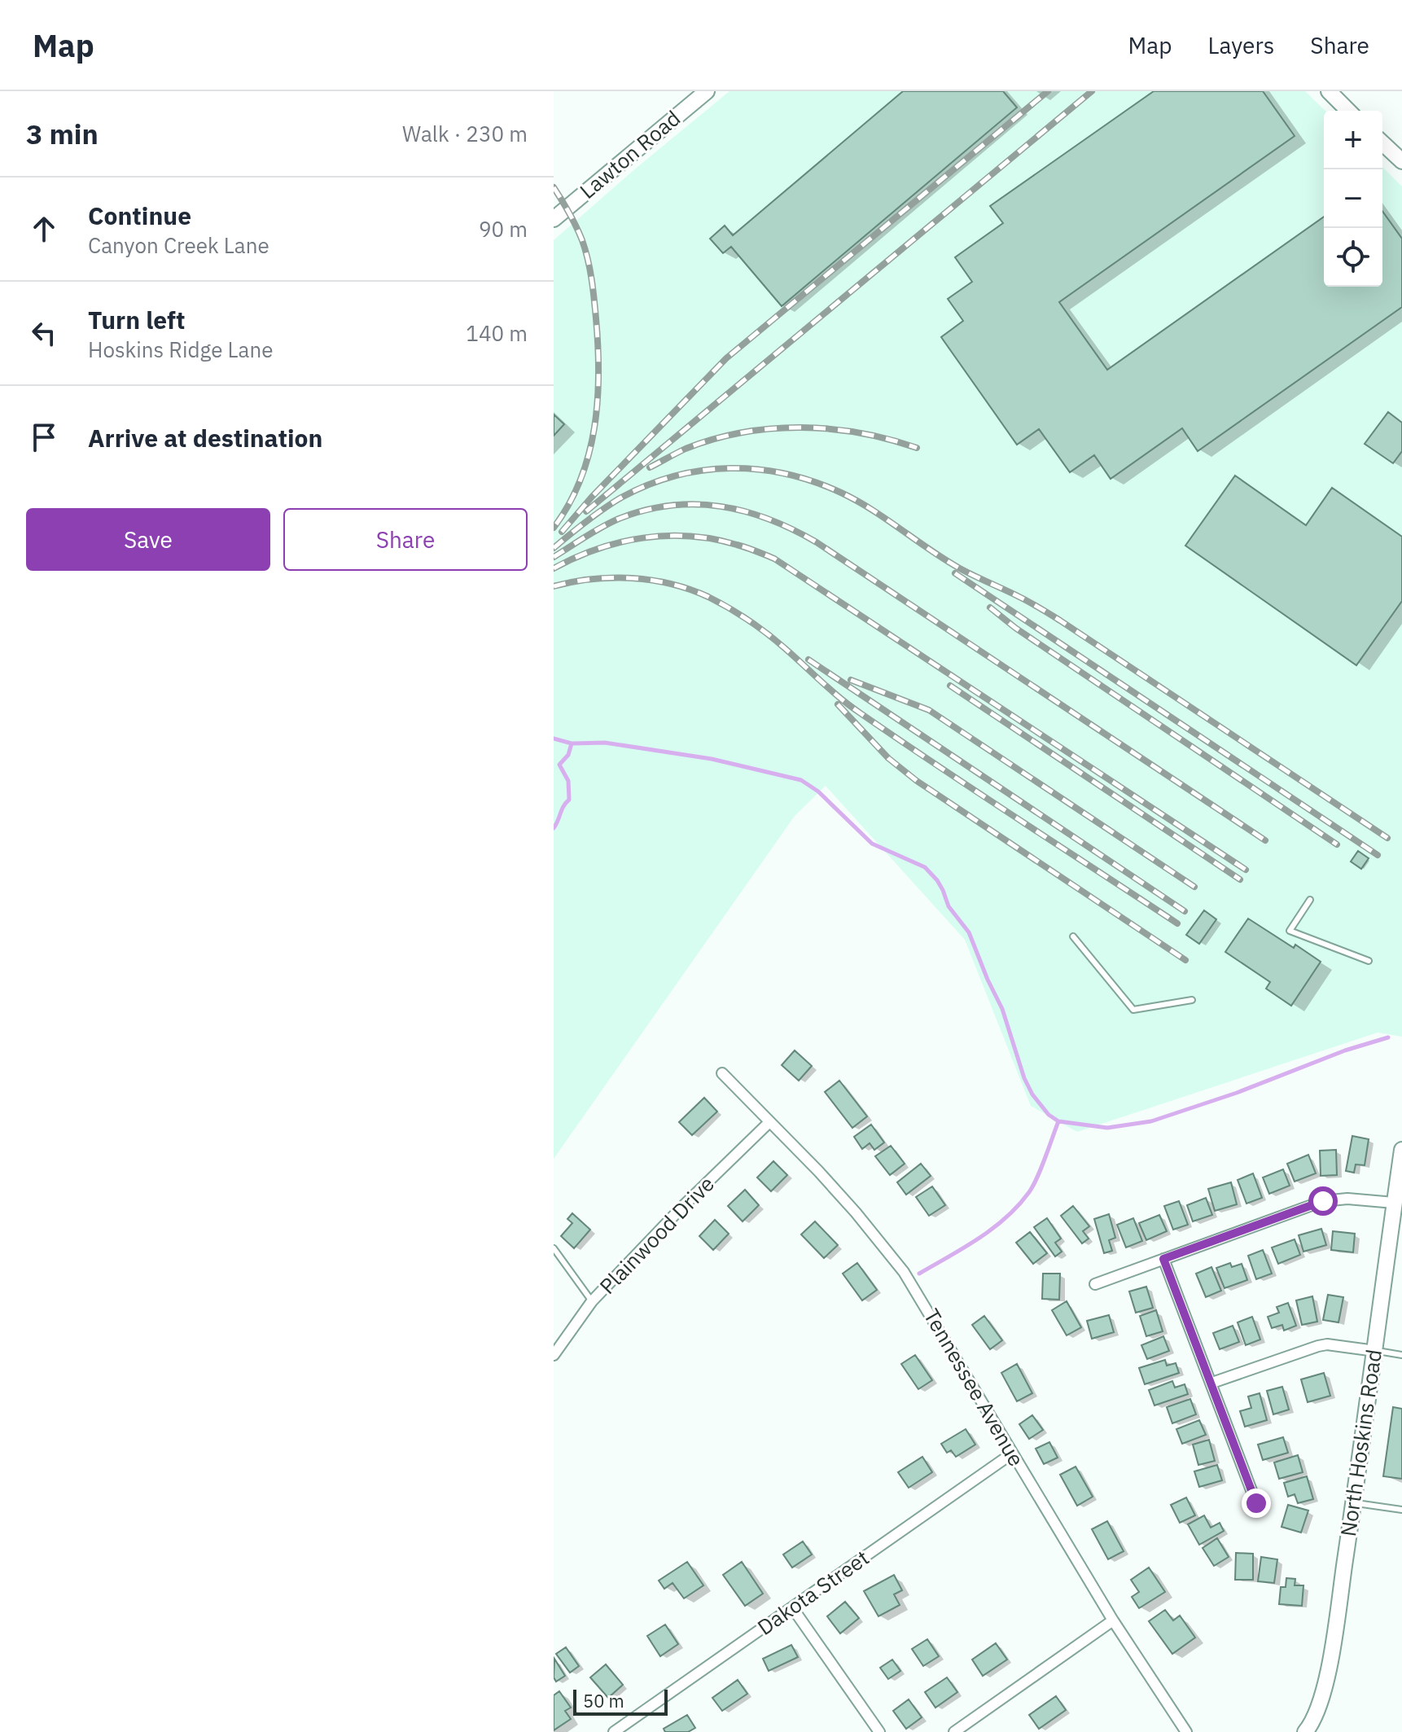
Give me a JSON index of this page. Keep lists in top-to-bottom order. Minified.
{"streets":{"street":["Lawton Road","Plainwood Drive","Tennessee Avenue","North Hoskins Road","Dakota Street"]},"crossings":[["Plainwood Drive","Tennessee Avenue"],["Tennessee Avenue","Dakota Street"]],"scale_bar":"50 m","page":{"header":"Map","nav":["Map","Layers","Share"],"heading":["3 min","Walk · 230 m"],"map_buttons":["+","−"],"list":[["Continue","Canyon Creek Lane","90 m"],["Turn left","Hoskins Ridge Lane","140 m"],"Arrive at destination"],"buttons":["Save","Share"],"scale":"50 m"}}
